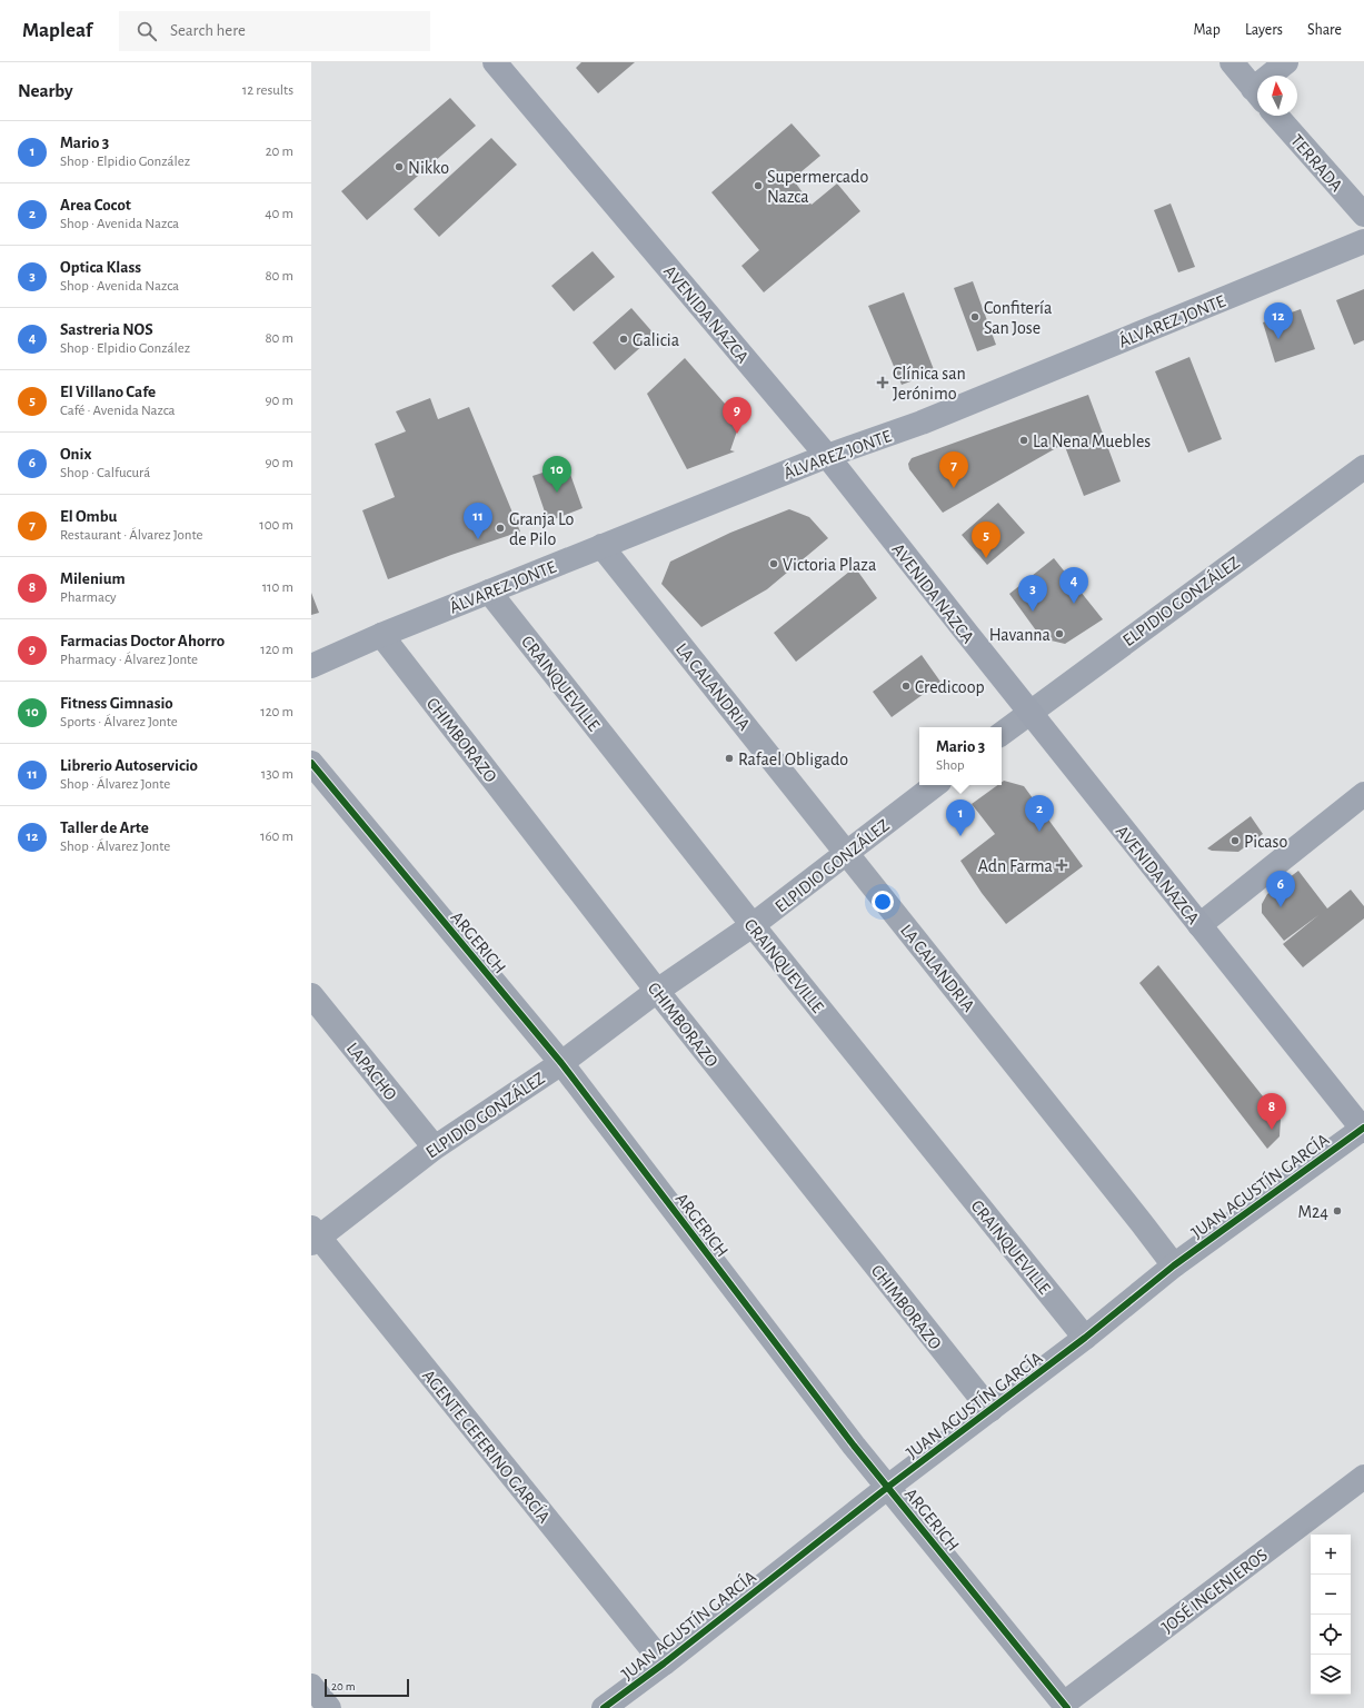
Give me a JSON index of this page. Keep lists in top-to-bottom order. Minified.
{"streets":{"main road":["AVENIDA NAZCA"],"street":["TERRADA","ÁLVAREZ JONTE","ELPIDIO GONZÁLEZ","CRAINQUEVILLE","LA CALANDRIA","CHIMBORAZO","ARGERICH","LAPACHO","JUAN AGUSTÍN GARCÍA","AGENTE CEFERINO GARCÍA","JOSÉ INGENIEROS"]},"crossings":[["AVENIDA NAZCA","ÁLVAREZ JONTE"],["AVENIDA NAZCA","ELPIDIO GONZÁLEZ"],["AVENIDA NAZCA","JUAN AGUSTÍN GARCÍA"],["ÁLVAREZ JONTE","CRAINQUEVILLE"],["ÁLVAREZ JONTE","LA CALANDRIA"],["ÁLVAREZ JONTE","CHIMBORAZO"],["ELPIDIO GONZÁLEZ","CRAINQUEVILLE"],["ELPIDIO GONZÁLEZ","LA CALANDRIA"],["ELPIDIO GONZÁLEZ","CHIMBORAZO"],["ELPIDIO GONZÁLEZ","ARGERICH"],["ELPIDIO GONZÁLEZ","LAPACHO"],["ELPIDIO GONZÁLEZ","AGENTE CEFERINO GARCÍA"],["CRAINQUEVILLE","JUAN AGUSTÍN GARCÍA"],["LA CALANDRIA","JUAN AGUSTÍN GARCÍA"],["CHIMBORAZO","JUAN AGUSTÍN GARCÍA"],["ARGERICH","JUAN AGUSTÍN GARCÍA"],["ARGERICH","JOSÉ INGENIEROS"],["JUAN AGUSTÍN GARCÍA","AGENTE CEFERINO GARCÍA"]],"places":{"other":["Nikko","Supermercado Nazca","Confitería San Jose","Galicia","La Nena Muebles","Granja Lo de Pilo","Victoria Plaza","Havanna","Credicoop","Rafael Obligado","Picaso","M24"],"health":["Clínica san Jerónimo","Adn Farma"]},"scale_bar":"20 m","north":"top","page":{"header":"Mapleaf","search":"Search here","nav":["Map","Layers","Share"],"heading":["Nearby","12 results"],"list":[{"mark":"1","name":"Mario 3","note":"Shop · Elpidio González","value":"20 m"},{"mark":"2","name":"Area Cocot","note":"Shop · Avenida Nazca","value":"40 m"},{"mark":"3","name":"Optica Klass","note":"Shop · Avenida Nazca","value":"80 m"},{"mark":"4","name":"Sastreria NOS","note":"Shop · Elpidio González","value":"80 m"},{"mark":"5","name":"El Villano Cafe","note":"Café · Avenida Nazca","value":"90 m"},{"mark":"6","name":"Onix","note":"Shop · Calfucurá","value":"90 m"},{"mark":"7","name":"El Ombu","note":"Restaurant · Álvarez Jonte","value":"100 m"},{"mark":"8","name":"Milenium","note":"Pharmacy","value":"110 m"},{"mark":"9","name":"Farmacias Doctor Ahorro","note":"Pharmacy · Álvarez Jonte","value":"120 m"},{"mark":"10","name":"Fitness Gimnasio","note":"Sports · Álvarez Jonte","value":"120 m"},{"mark":"11","name":"Librerio Autoservicio","note":"Shop · Álvarez Jonte","value":"130 m"},{"mark":"12","name":"Taller de Arte","note":"Shop · Álvarez Jonte","value":"160 m"}],"pins":["12","9","7","10","11","5","4","3","2","1","6","8"],"popup":["Mario 3","Shop"],"map_buttons":["+","−"],"scale":"20 m"}}
